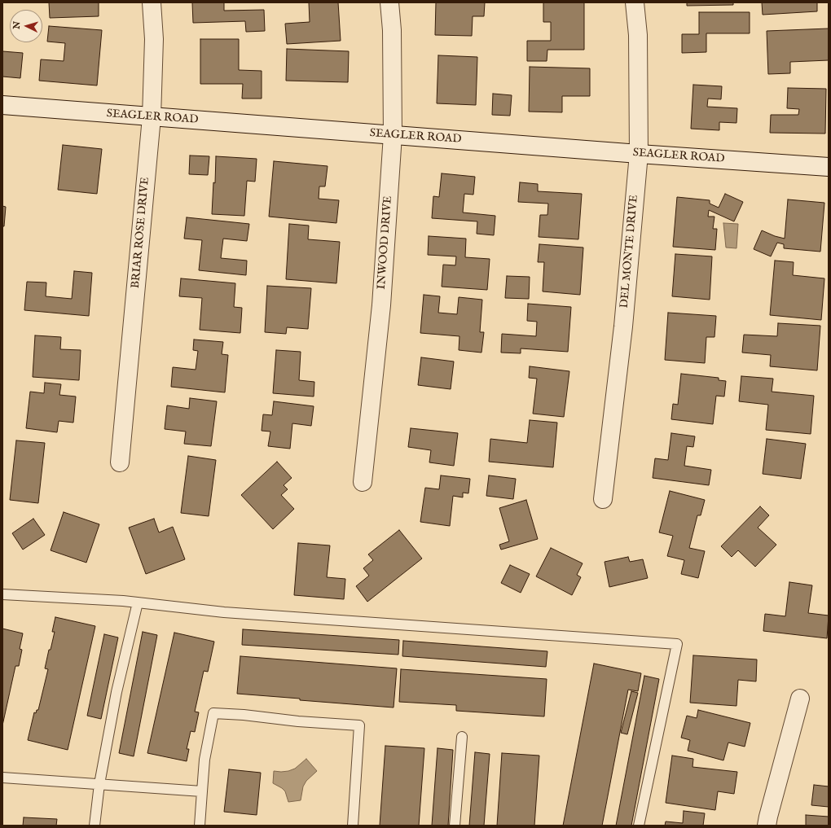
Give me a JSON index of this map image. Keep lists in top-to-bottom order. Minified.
{"streets":{"street":["SEAGLER ROAD","BRIAR ROSE DRIVE","INWOOD DRIVE","DEL MONTE DRIVE"]},"crossings":[["SEAGLER ROAD","BRIAR ROSE DRIVE"],["SEAGLER ROAD","INWOOD DRIVE"],["SEAGLER ROAD","DEL MONTE DRIVE"]],"north":"left"}
